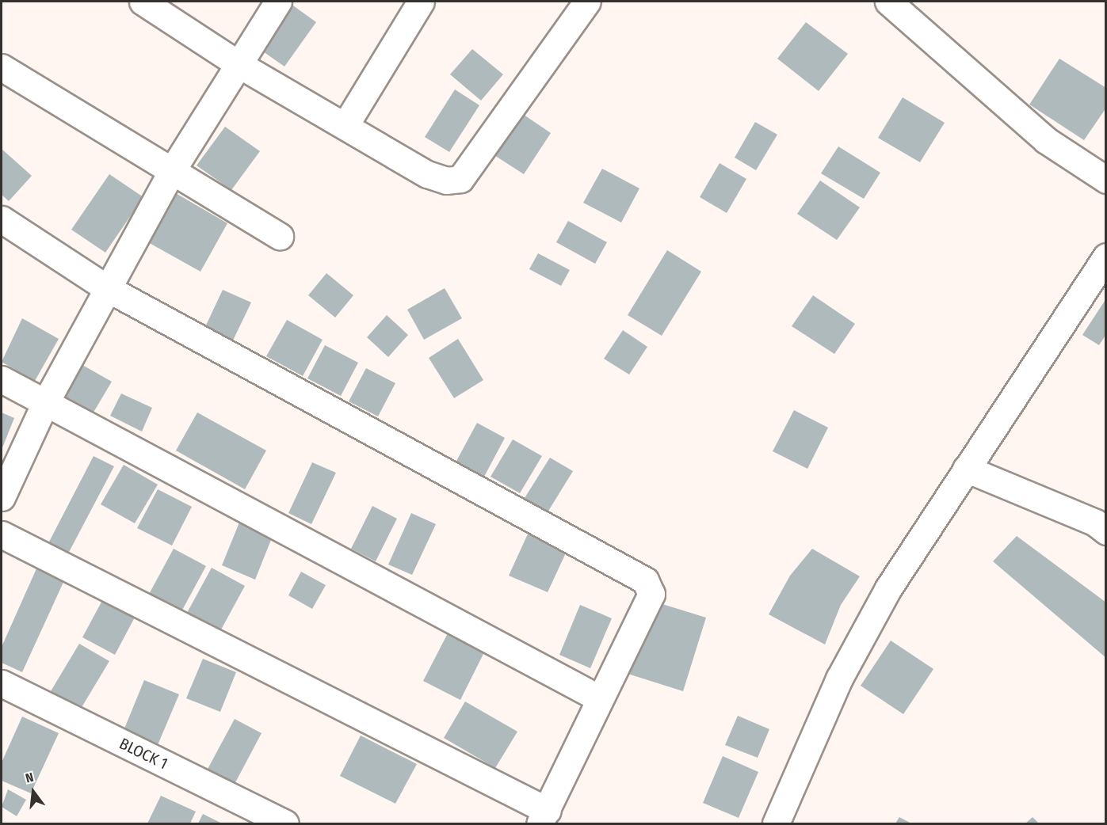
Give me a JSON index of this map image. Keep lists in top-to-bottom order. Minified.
{"streets":{"street":["BLOCK 1"]},"north":"top"}
